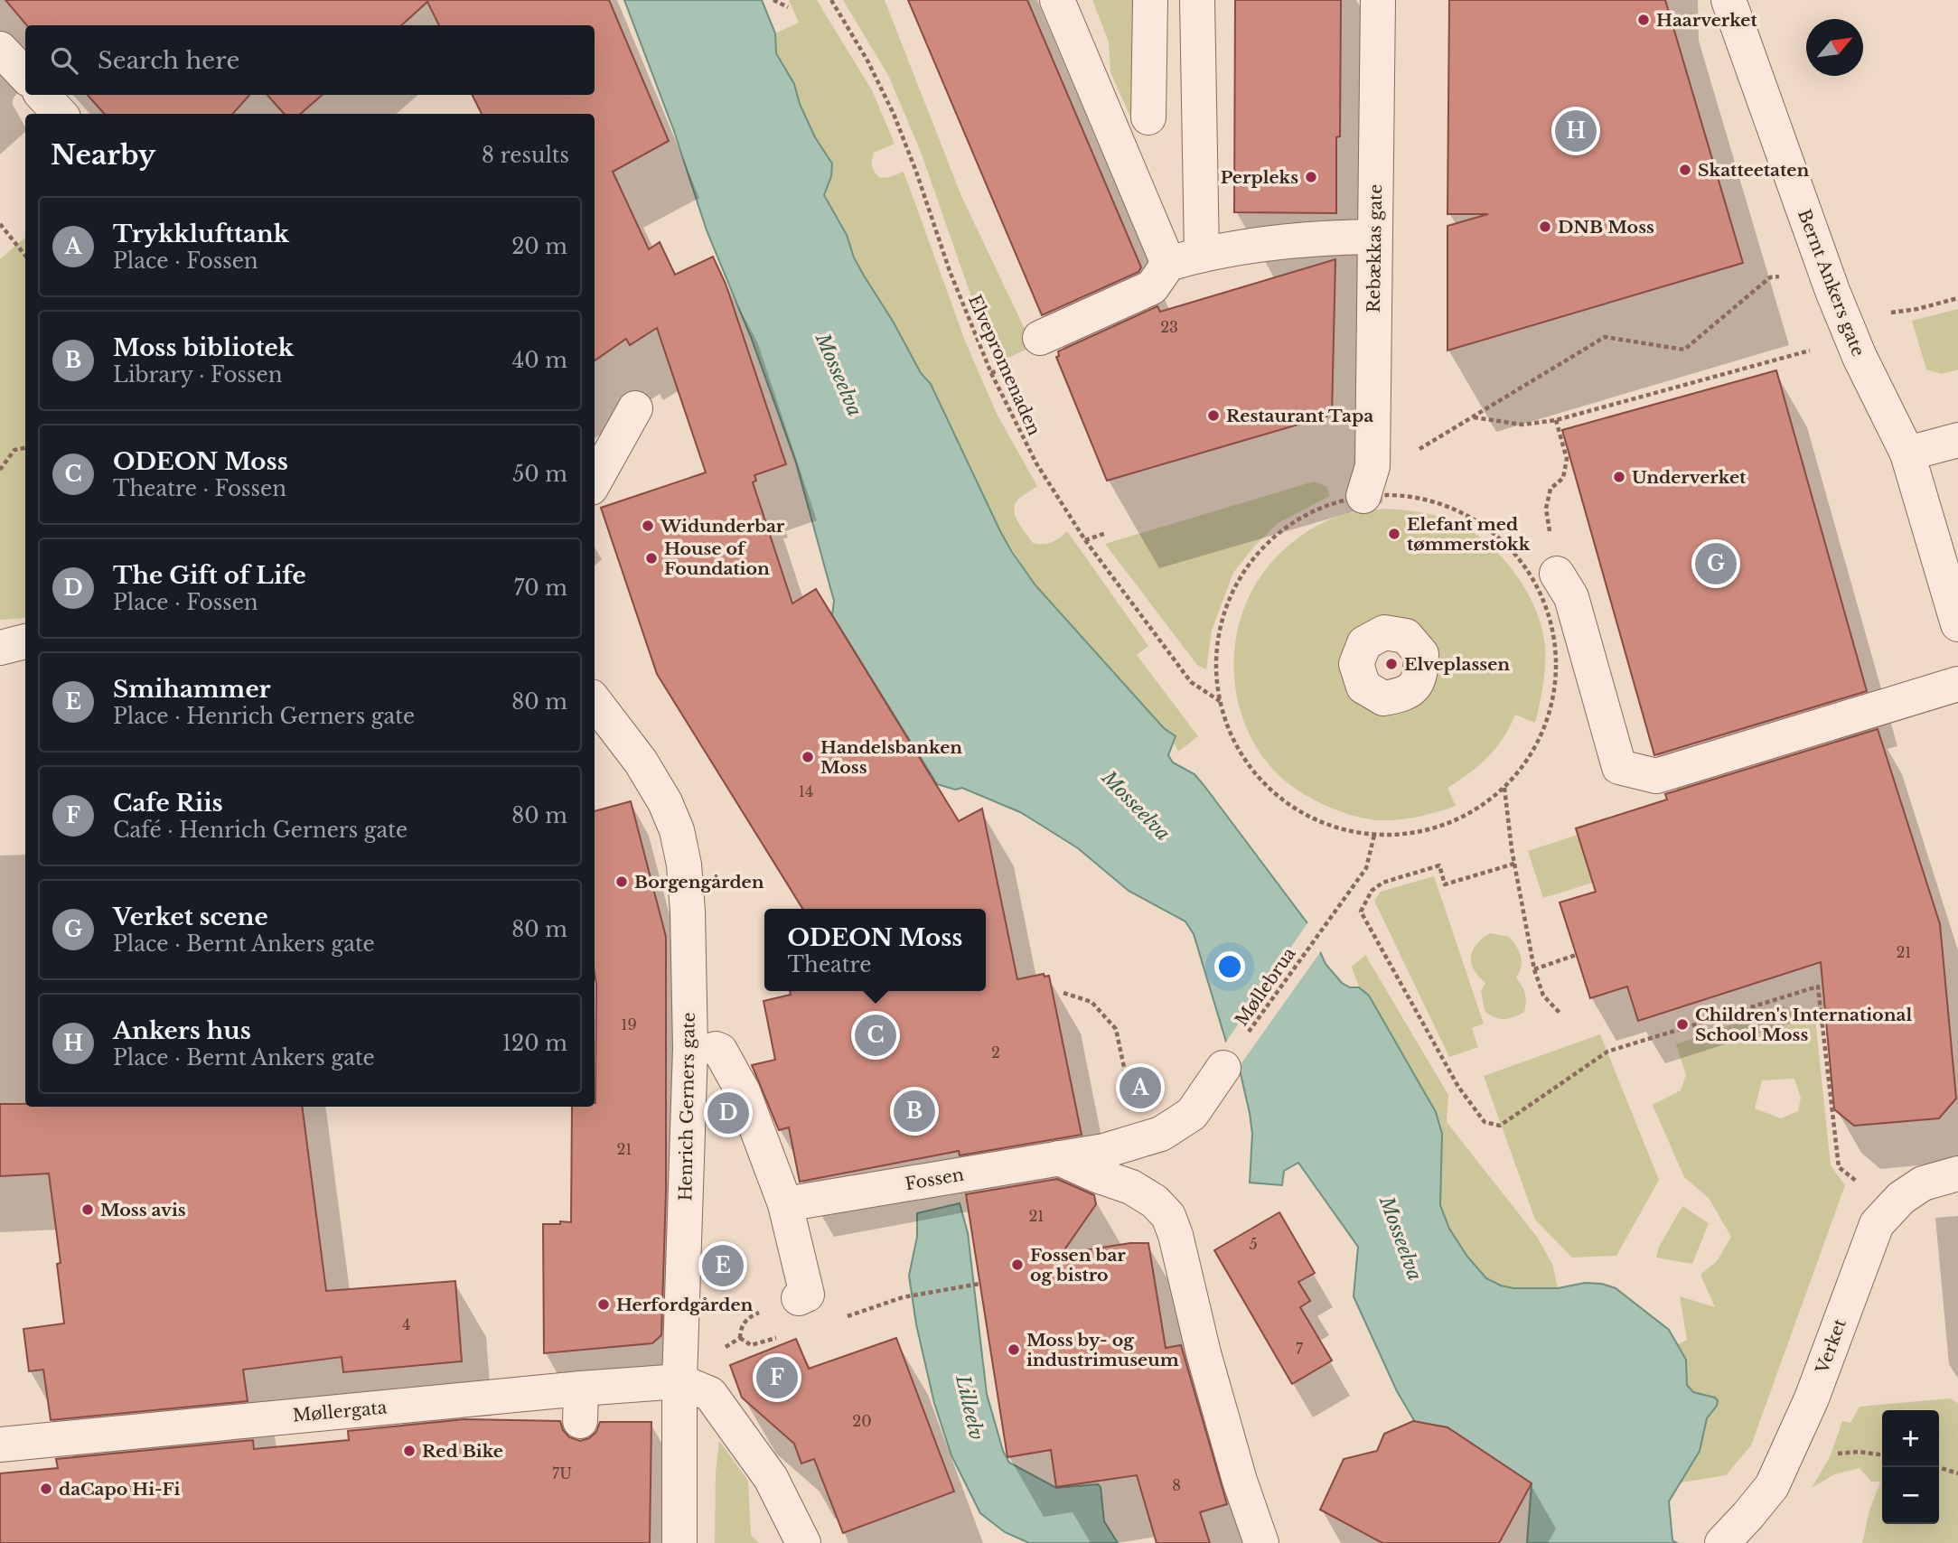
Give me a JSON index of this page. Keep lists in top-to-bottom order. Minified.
{"streets":{"street":["Rebækkas gate","Bernt Ankers gate","Henrich Gerners gate","Fossen","Verket","Møllergata"],"path":["Elvepromenaden","Møllebrua"]},"crossings":[["Møllebrua","Fossen"],["Henrich Gerners gate","Møllergata"]],"water":["Mosseelva","Lilleelv"],"places":["Haarverket","Skatteetaten","Perpleks","DNB Moss","Restaurant Tapa","Underverket","Widunderbar","Elefant med tømmerstokk","House of Foundation","Elveplassen","Handelsbanken Moss","Borgengården","Children's International School Moss","Moss avis","Fossen bar og bistro","Herfordgården","Moss by- og industrimuseum","Red Bike","daCapo Hi-Fi"],"house_numbers":["23","14","21","19","2","21","21","5","4","7","20","7U","8"],"north":"top right","page":{"search":"Search here","pins":["H","G","C","A","B","D","E","F"],"heading":["Nearby","8 results"],"list":[{"mark":"A","name":"Trykklufttank","note":"Place · Fossen","value":"20 m"},{"mark":"B","name":"Moss bibliotek","note":"Library · Fossen","value":"40 m"},{"mark":"C","name":"ODEON Moss","note":"Theatre · Fossen","value":"50 m"},{"mark":"D","name":"The Gift of Life","note":"Place · Fossen","value":"70 m"},{"mark":"E","name":"Smihammer","note":"Place · Henrich Gerners gate","value":"80 m"},{"mark":"F","name":"Cafe Riis","note":"Café · Henrich Gerners gate","value":"80 m"},{"mark":"G","name":"Verket scene","note":"Place · Bernt Ankers gate","value":"80 m"},{"mark":"H","name":"Ankers hus","note":"Place · Bernt Ankers gate","value":"120 m"}],"popup":["ODEON Moss","Theatre"],"map_buttons":["+","−"]}}
